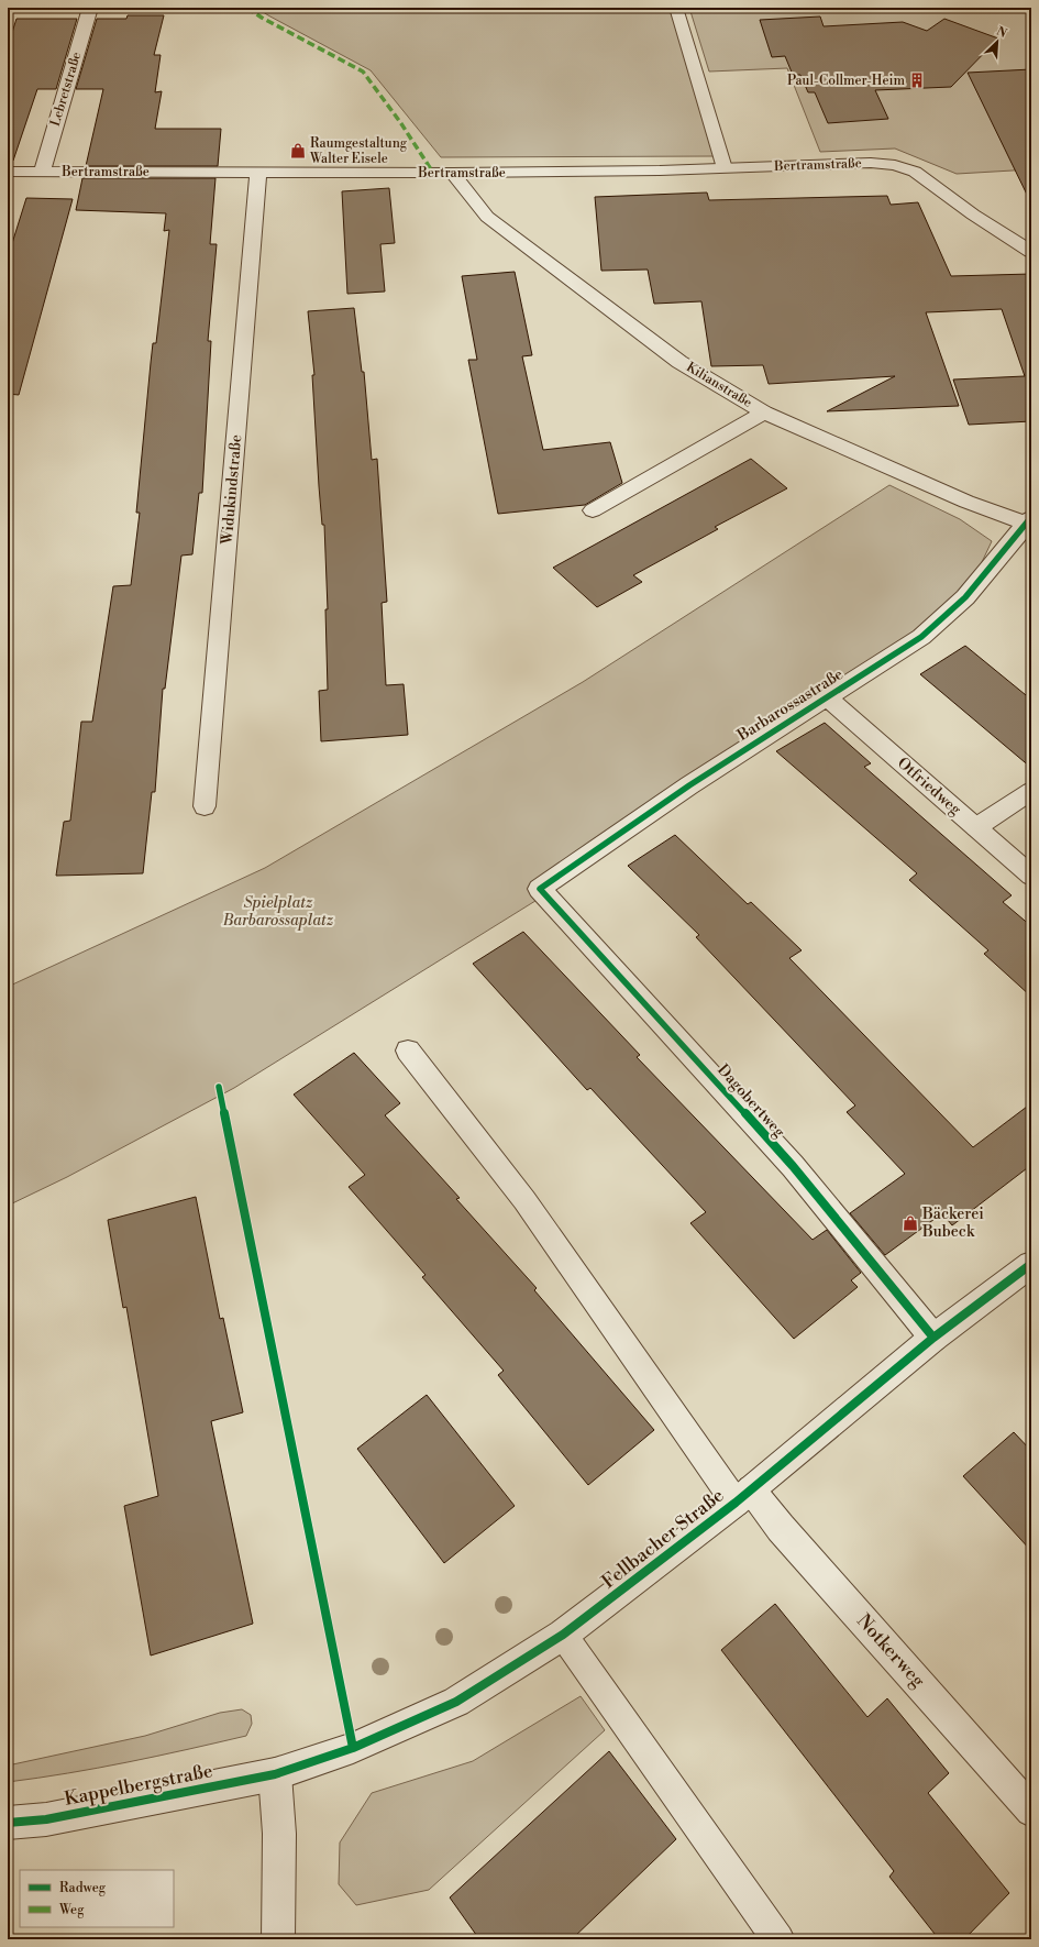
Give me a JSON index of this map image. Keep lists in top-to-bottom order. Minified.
{"streets":{"street":["Lebretstraße","Bertramstraße","Kilianstraße","Widukindstraße","Barbarossastraße","Otfriedweg","Dagobertweg","Fellbacher Straße","Notkerweg","Kappelbergstraße"]},"crossings":[["Lebretstraße","Bertramstraße"],["Bertramstraße","Kilianstraße"],["Bertramstraße","Widukindstraße"],["Kilianstraße","Barbarossastraße"],["Barbarossastraße","Otfriedweg"],["Barbarossastraße","Dagobertweg"],["Dagobertweg","Fellbacher Straße"],["Fellbacher Straße","Notkerweg"],["Fellbacher Straße","Kappelbergstraße"]],"parks":["Spielplatz Barbarossaplatz"],"places":{"building":["Paul-Collmer-Heim"],"shop":["Raumgestaltung Walter Eisele","Bäckerei Bubeck"]},"legend":["Radweg","Weg"],"north":"top right"}
